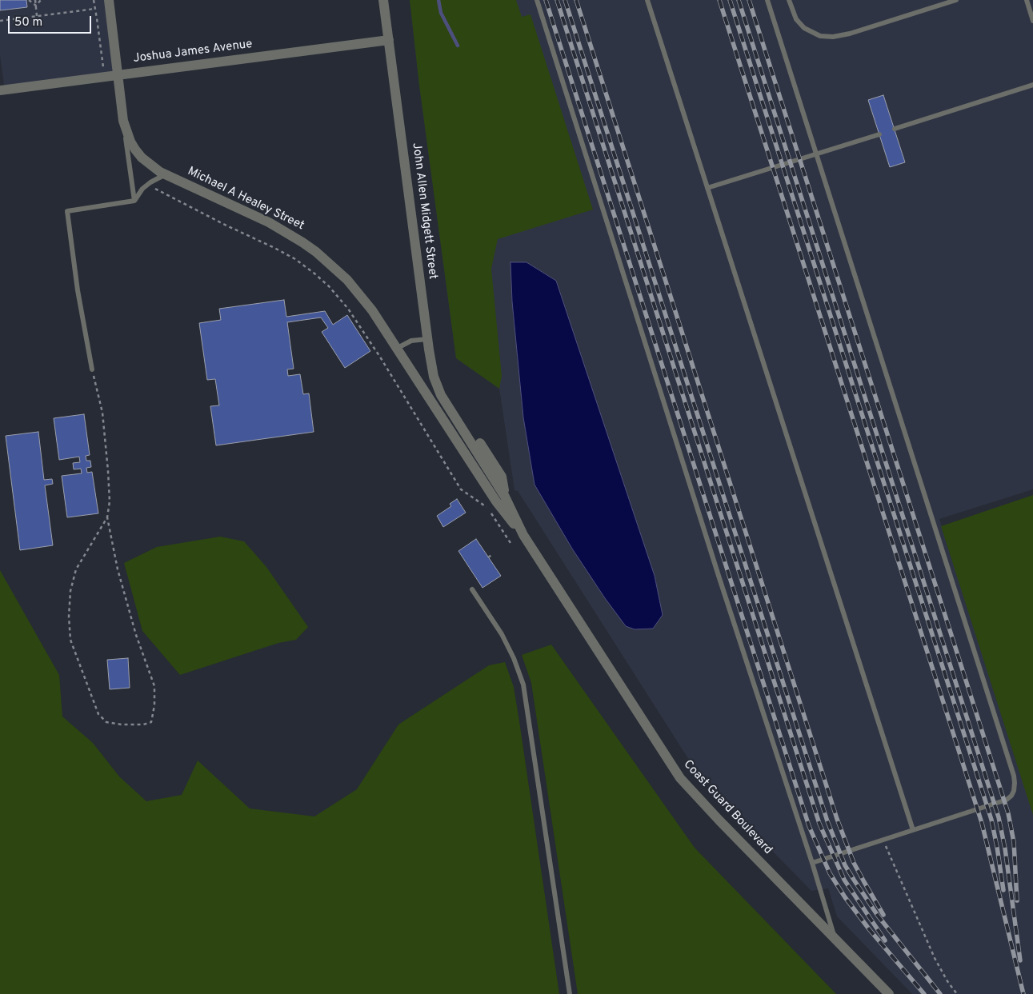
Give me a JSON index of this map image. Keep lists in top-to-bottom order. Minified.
{"streets":{"street":["Joshua James Avenue","Michael A Healey Street","John Allen Midgett Street","Coast Guard Boulevard"]},"crossings":[["Joshua James Avenue","Michael A Healey Street"],["Joshua James Avenue","John Allen Midgett Street"],["Michael A Healey Street","Coast Guard Boulevard"],["John Allen Midgett Street","Coast Guard Boulevard"]],"scale_bar":"50 m"}
